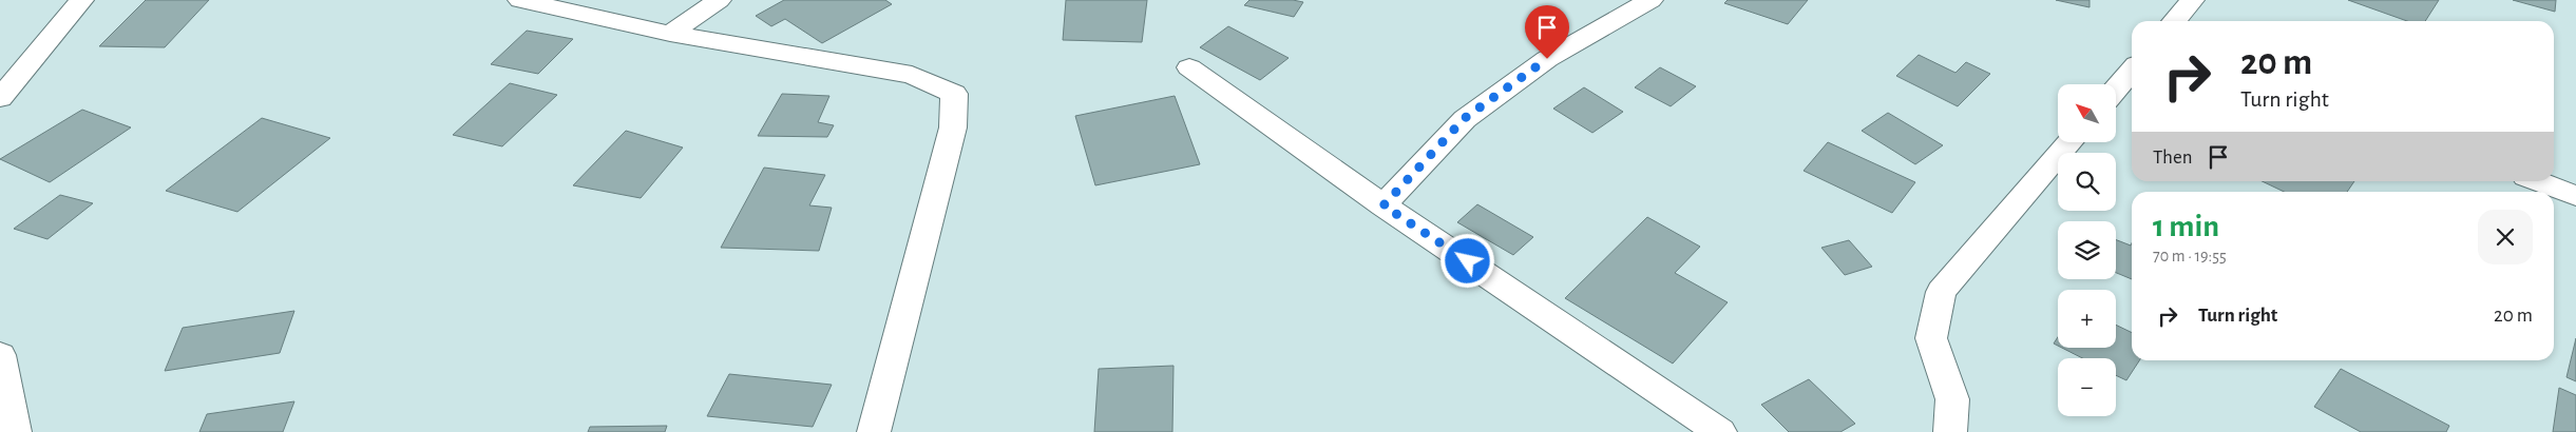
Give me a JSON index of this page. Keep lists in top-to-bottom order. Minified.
{"north":"top left","page":{"turn":["20 m","Turn right"],"map_buttons":["+","−"],"then":"Then","heading":["1 min","70 m · 19:55"],"list":[{"name":"Turn right","value":"20 m"}]}}
